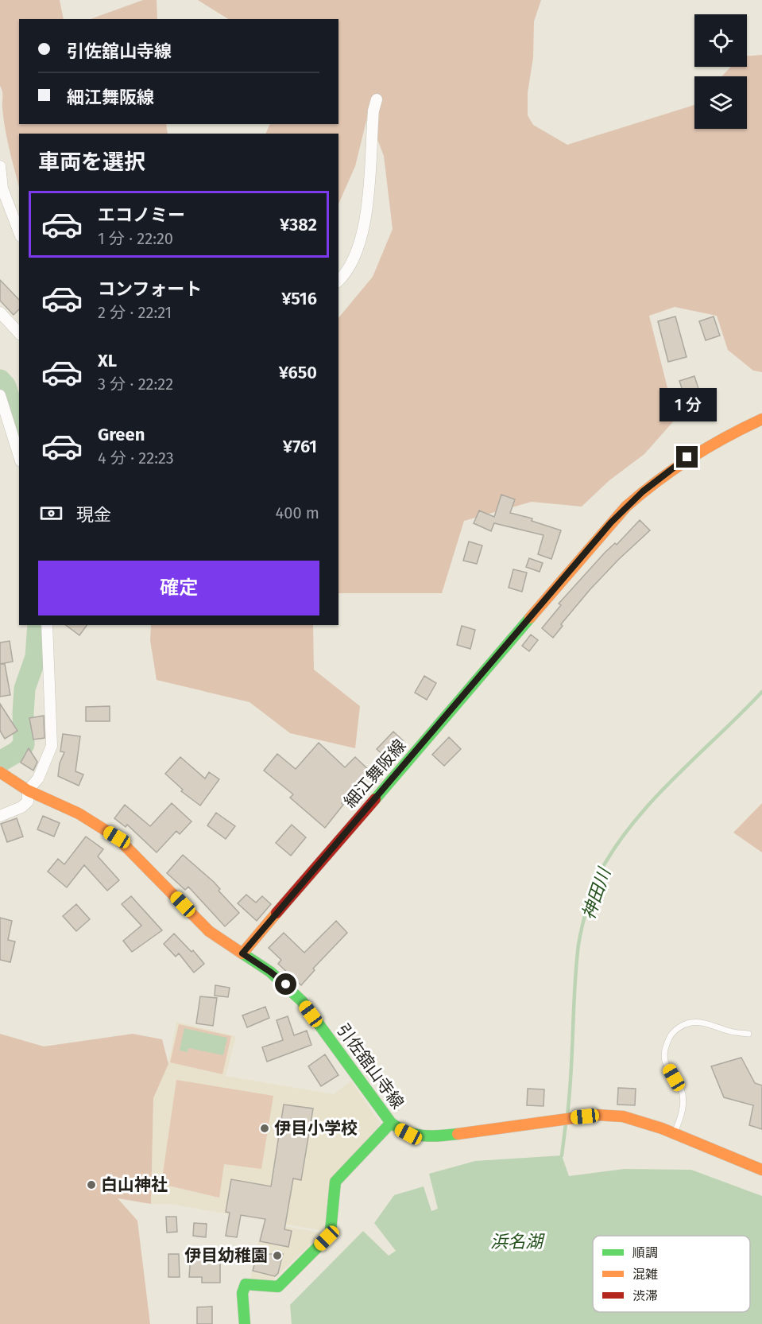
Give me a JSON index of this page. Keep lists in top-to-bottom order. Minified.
{"streets":{"main road":["細江舞阪線","引佐舘山寺線"]},"crossings":[["細江舞阪線","引佐舘山寺線"]],"water":["神田川","浜名湖"],"places":["伊目小学校","白山神社","伊目幼稚園"],"legend":["順調","混雑","渋滞"],"page":{"banner":["引佐舘山寺線","細江舞阪線"],"heading":"車両を選択","list":[{"name":"エコノミー","note":"1 分 · 22:20","value":"¥382"},{"name":"コンフォート","note":"2 分 · 22:21","value":"¥516"},{"name":"XL","note":"3 分 · 22:22","value":"¥650"},{"name":"Green","note":"4 分 · 22:23","value":"¥761"}],"bubble":"1 分","pay":["現金","400 m"],"buttons":"確定"}}
